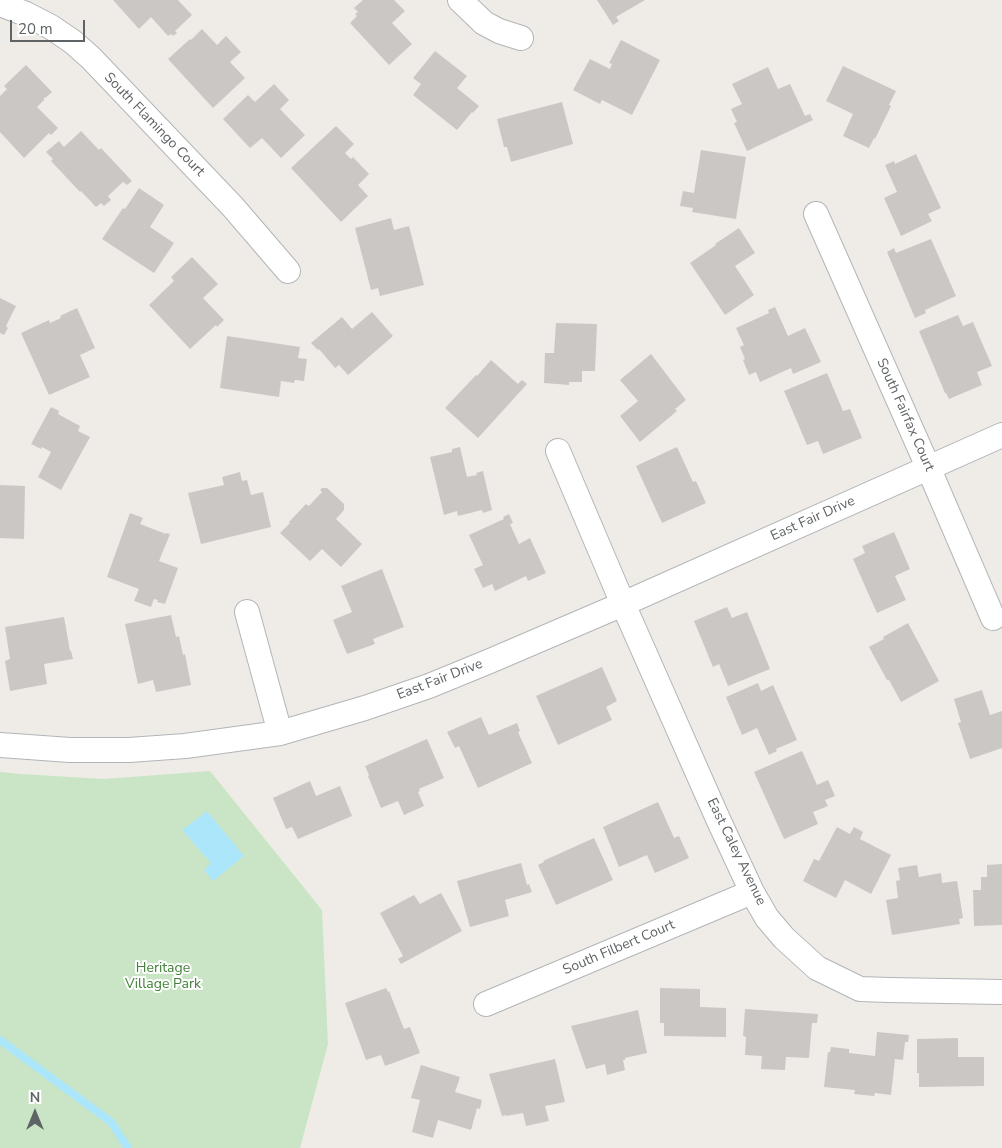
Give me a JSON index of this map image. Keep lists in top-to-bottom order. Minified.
{"streets":{"street":["South Flamingo Court","South Fairfax Court","East Fair Drive","East Caley Avenue","South Filbert Court"]},"crossings":[["South Fairfax Court","East Fair Drive"],["East Fair Drive","East Caley Avenue"],["East Caley Avenue","South Filbert Court"]],"parks":["Heritage Village Park"],"scale_bar":"20 m","north":"top"}
